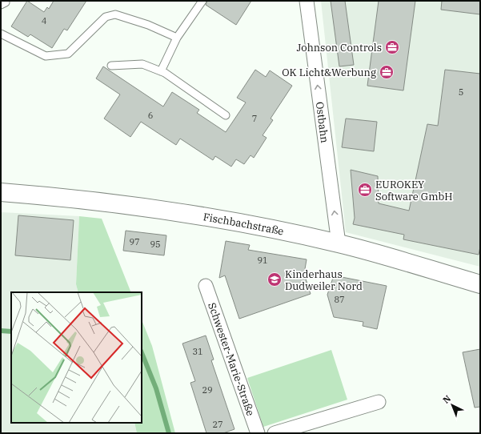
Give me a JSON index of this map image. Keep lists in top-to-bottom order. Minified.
{"streets":{"street":["Ostbahn","Fischbachstraße","Schwester-Marie-Straße"]},"crossings":[["Ostbahn","Fischbachstraße"]],"one_way":["Ostbahn"],"places":{"office":["Johnson Controls","OK Licht&Werbung","EUROKEY Software GmbH"],"school or university":["Kinderhaus Dudweiler Nord"]},"house_numbers":["4","5","6","7","97","95","91","87","31","29","27"],"north":"top left"}
